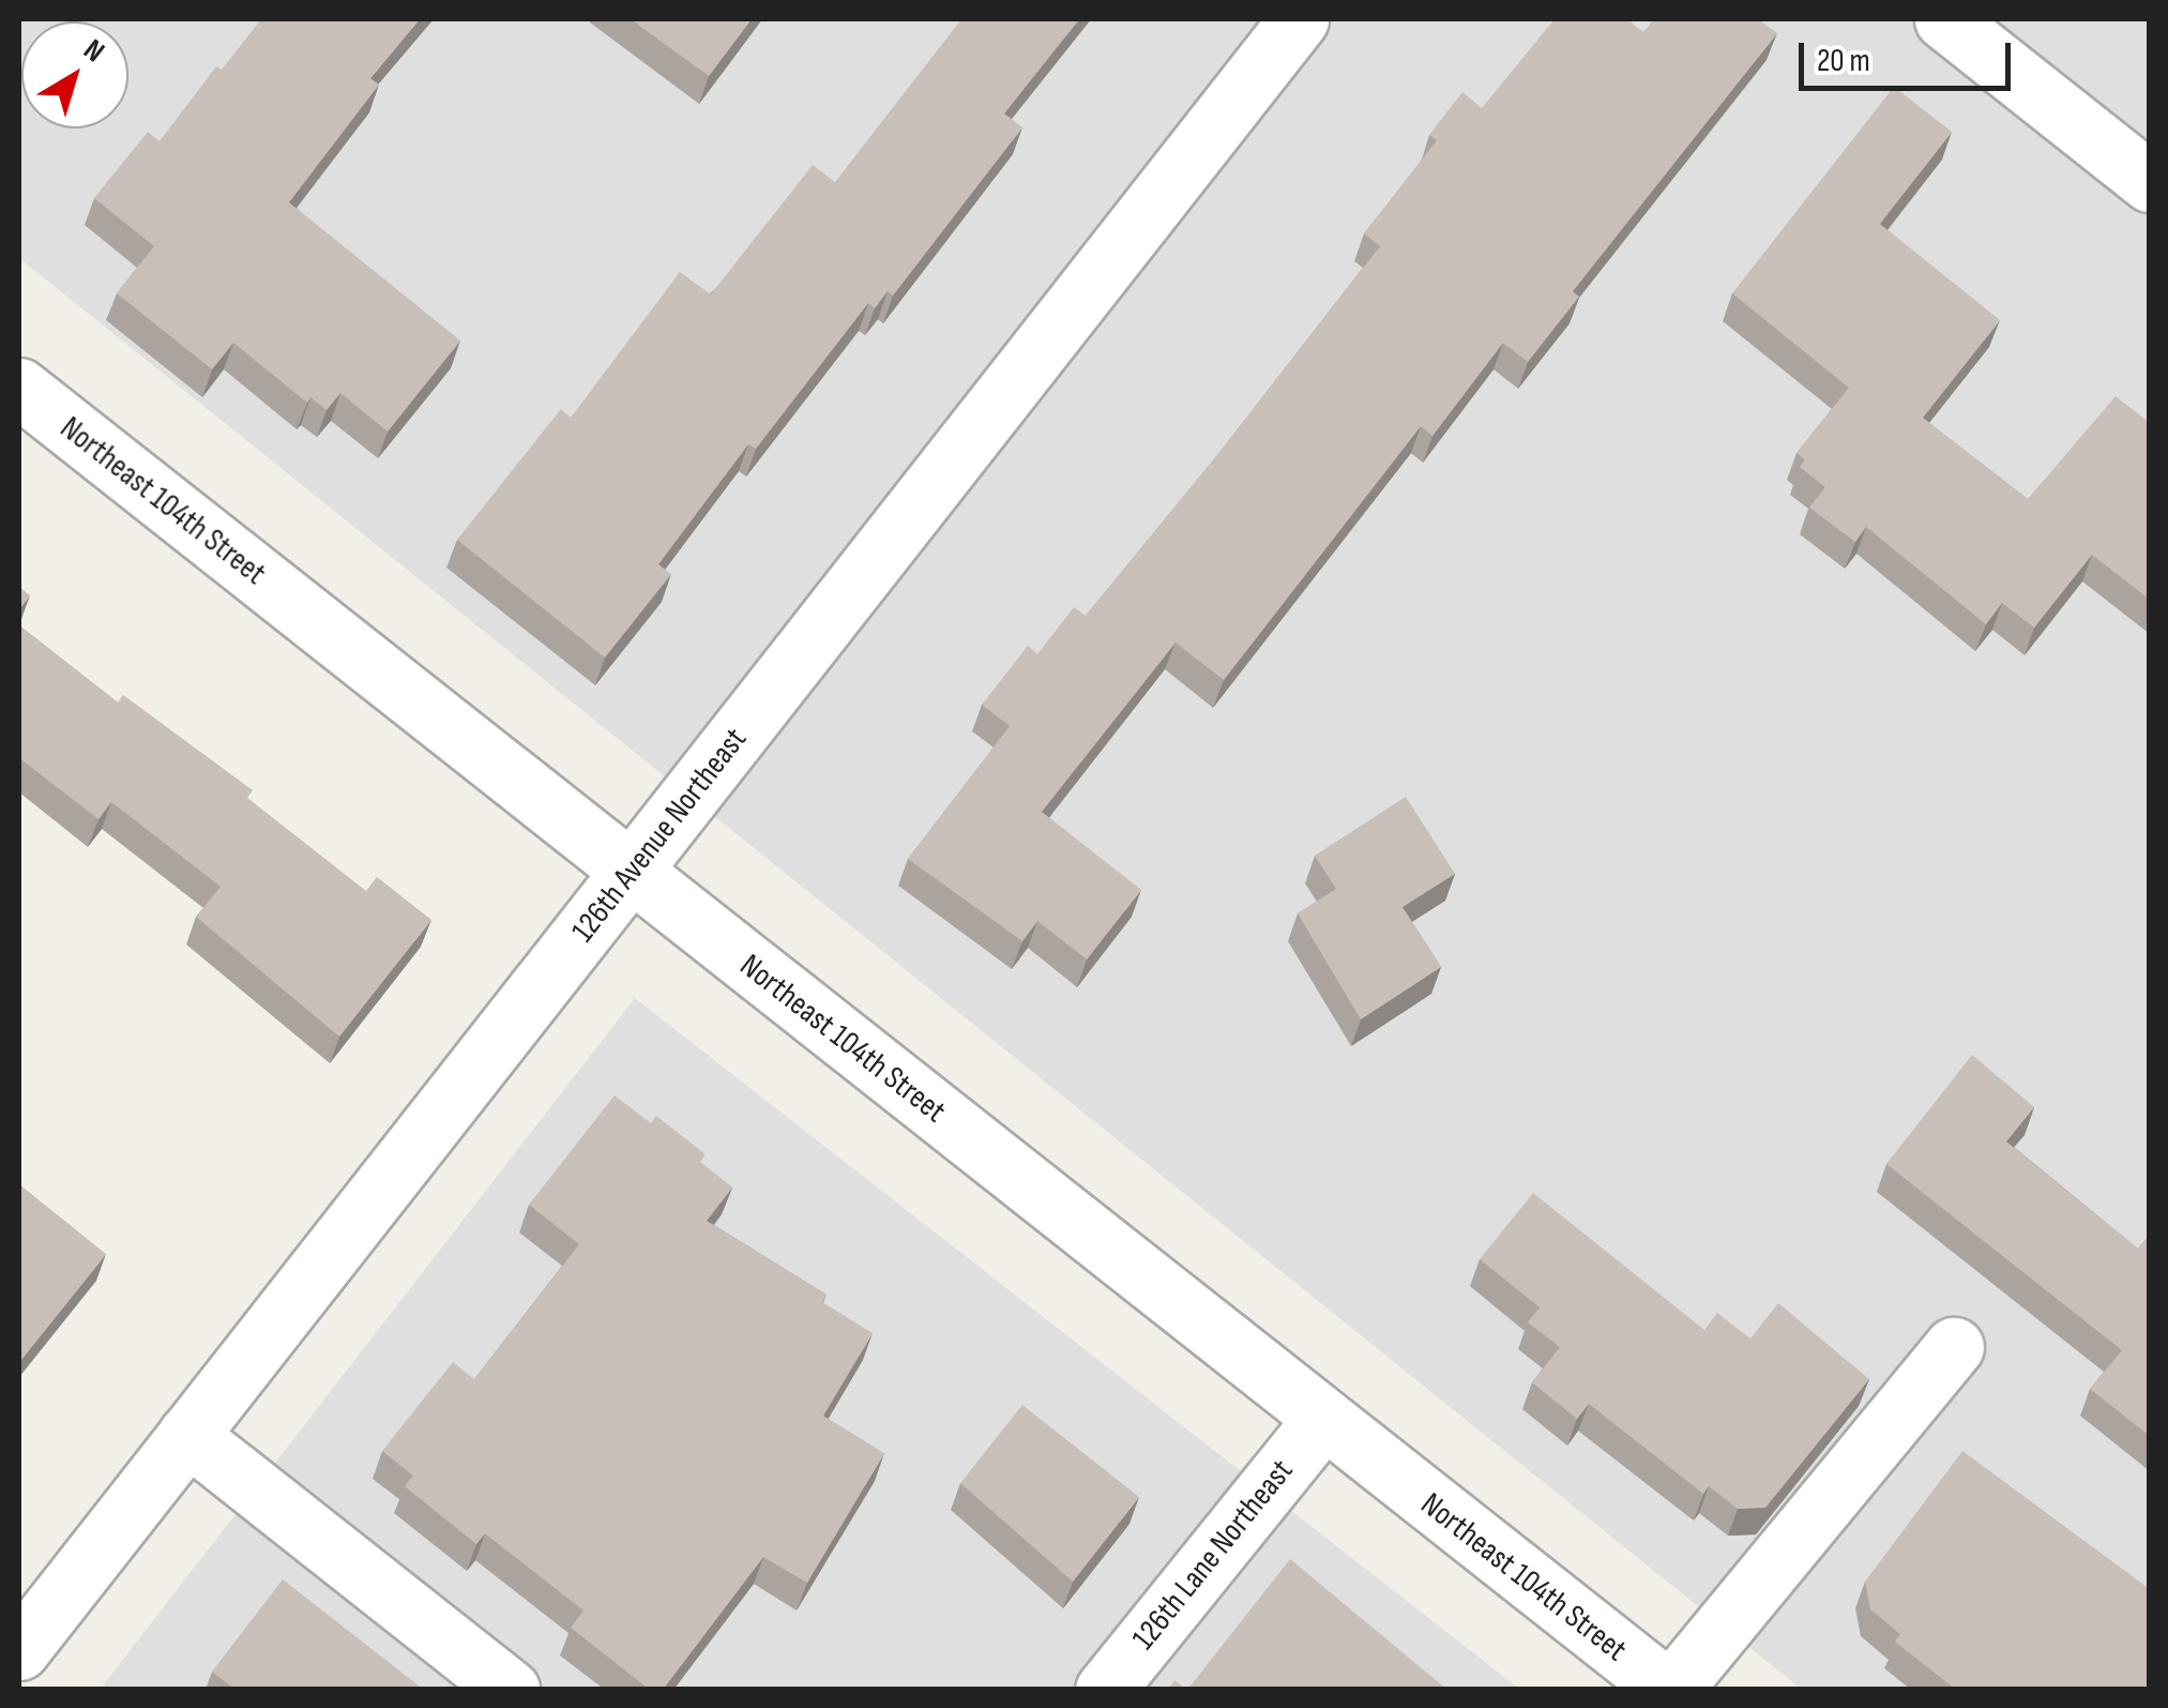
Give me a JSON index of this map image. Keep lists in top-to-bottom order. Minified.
{"streets":{"street":["Northeast 104th Street","126th Avenue Northeast","126th Lane Northeast"]},"crossings":[["Northeast 104th Street","126th Avenue Northeast"],["Northeast 104th Street","126th Lane Northeast"]],"scale_bar":"20 m","north":"top right"}
